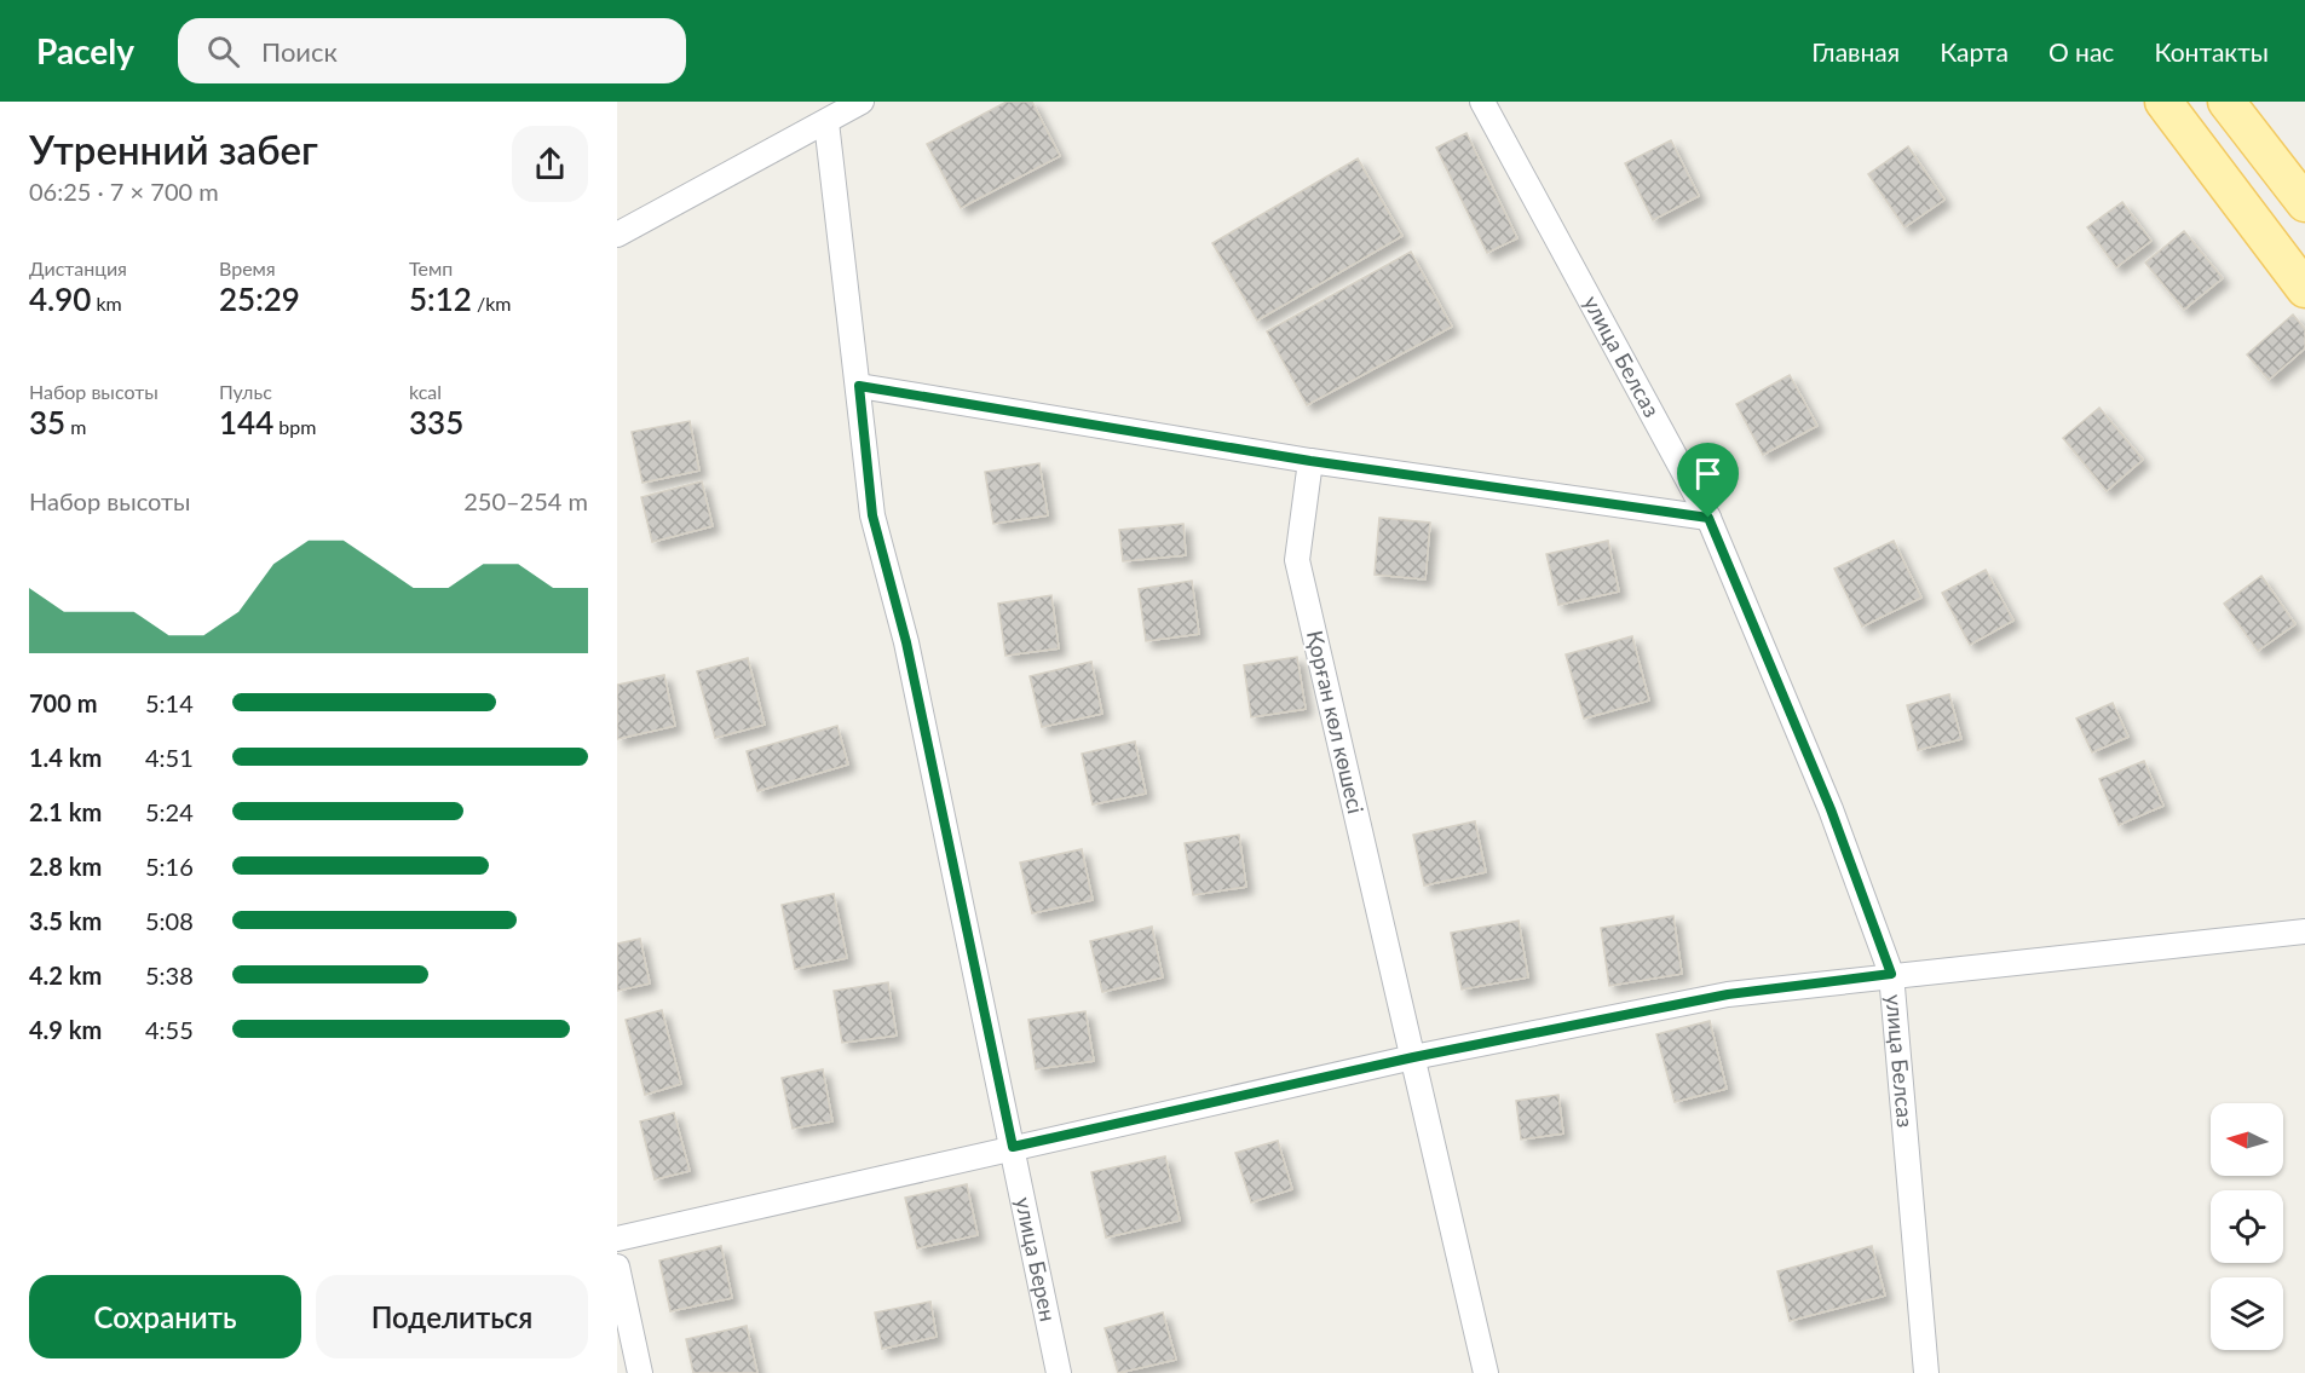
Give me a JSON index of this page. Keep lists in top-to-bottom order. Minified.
{"streets":{"street":["улица Белсаз","Қорған көл көшесі","улица Берен"]},"north":"left","page":{"header":"Pacely","search":"Поиск","nav":["Главная","Карта","О нас","Контакты"],"heading":["Утренний забег","06:25 · 7 × 700 m"],"stats":[["Дистанция","4.90 km"],["Время","25:29"],["Темп","5:12 /km"],["Набор высоты","35 m"],["Пульс","144 bpm"],["kcal","335"]],"chart":["Набор высоты","250–254 m"],"list":[{"name":"700 m","note":"5:14"},{"name":"1.4 km","note":"4:51"},{"name":"2.1 km","note":"5:24"},{"name":"2.8 km","note":"5:16"},{"name":"3.5 km","note":"5:08"},{"name":"4.2 km","note":"5:38"},{"name":"4.9 km","note":"4:55"}],"buttons":["Сохранить","Поделиться"]}}
